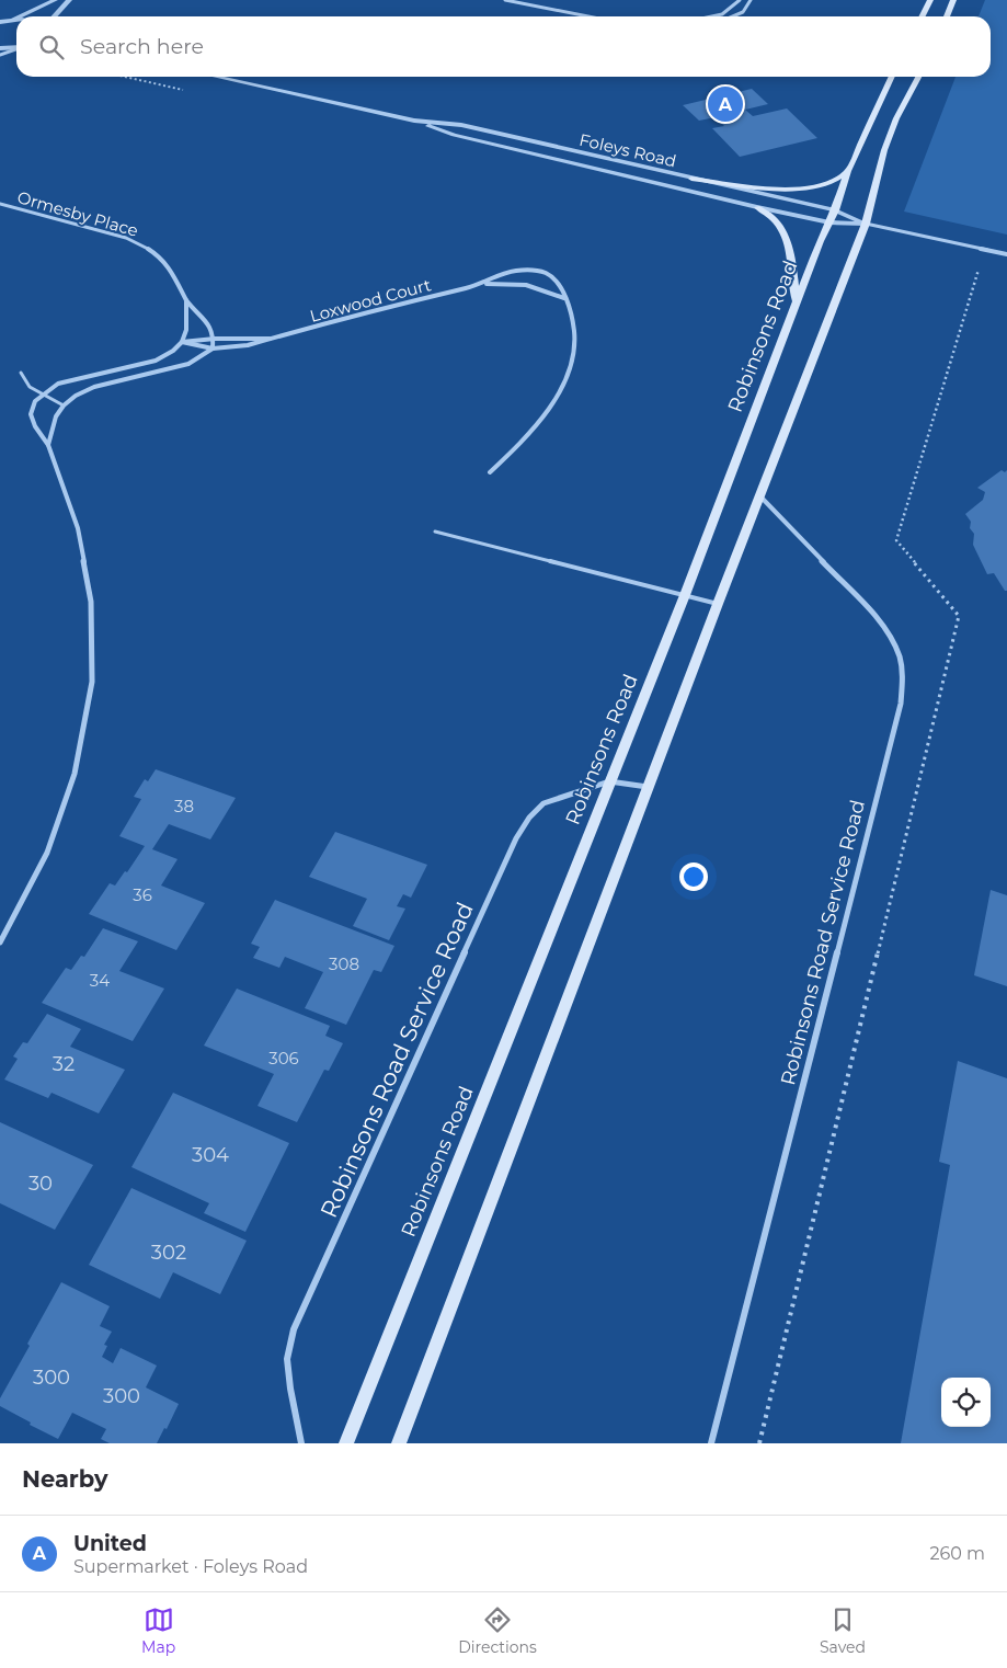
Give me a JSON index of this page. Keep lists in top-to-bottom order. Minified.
{"streets":{"main road":["Robinsons Road"],"street":["Foleys Road","Ormesby Place","Loxwood Court","Robinsons Road Service Road"]},"crossings":[["Foleys Road","Robinsons Road"],["Ormesby Place","Loxwood Court"],["Robinsons Road","Robinsons Road Service Road"]],"house_numbers":["38","36","308","34","306","32","304","30","302","300","300"],"page":{"search":"Search here","pins":"A","heading":"Nearby","list":[{"mark":"A","name":"United","note":"Supermarket · Foleys Road","value":"260 m"}],"nav":["Map","Directions","Saved"]}}
